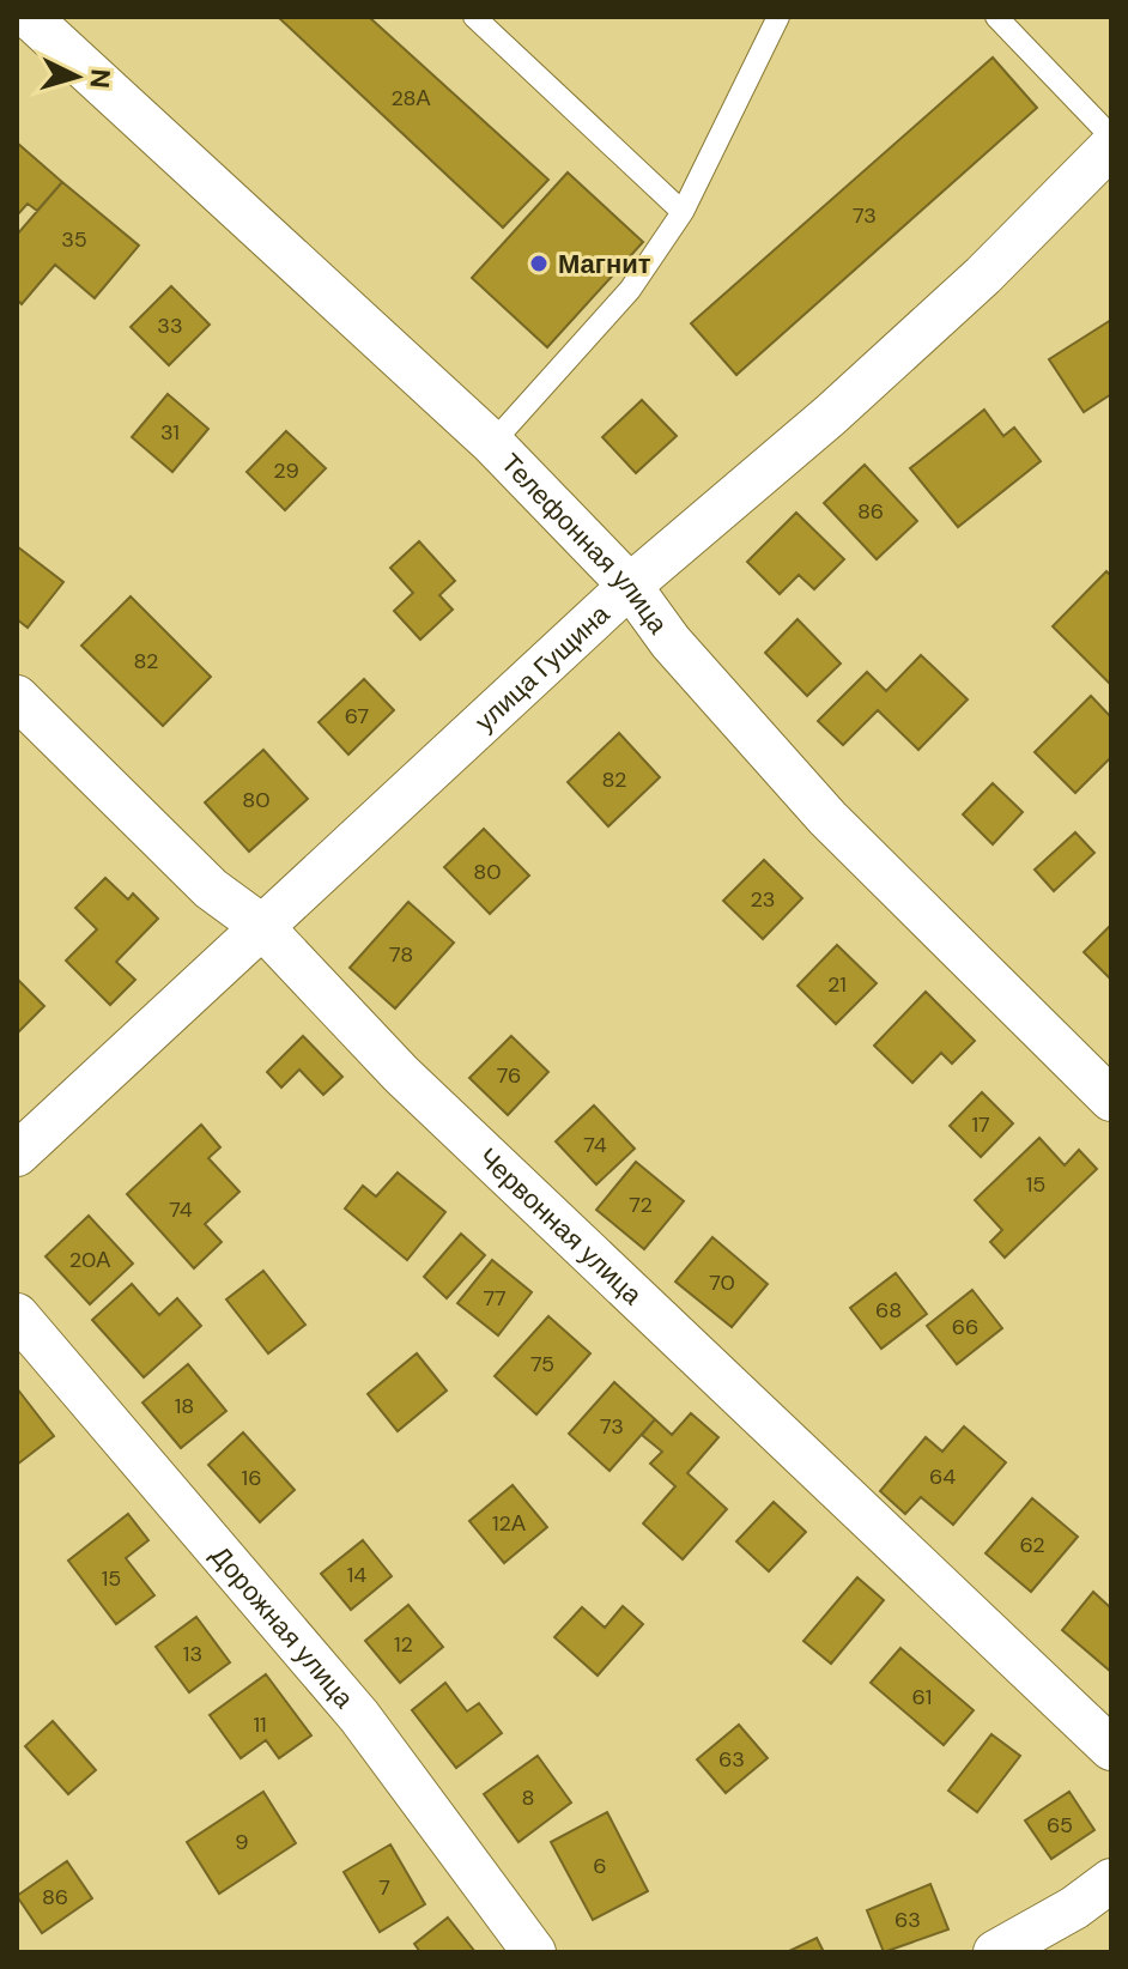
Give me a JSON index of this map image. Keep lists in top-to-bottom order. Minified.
{"streets":{"street":["Телефонная улица","улица Гущина","Червонная улица","Дорожная улица"]},"crossings":[["Телефонная улица","улица Гущина"],["улица Гущина","Червонная улица"]],"places":["Магнит"],"house_numbers":["28А","73","35","33","31","29","86","82","67","82","80","80","23","78","21","76","17","74","15","72","74","20А","70","77","68","66","75","18","73","64","16","12А","62","14","15","12","13","61","11","63","8","65","9","6","7","86","63"],"north":"right"}
